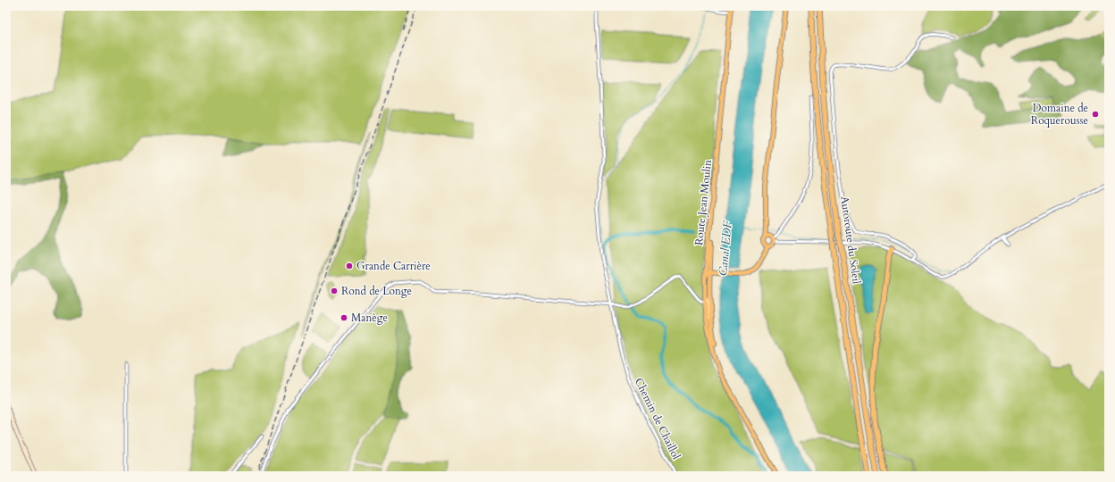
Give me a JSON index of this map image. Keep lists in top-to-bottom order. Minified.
{"streets":{"highway":["Autoroute du Soleil"],"main road":["Route Jean Moulin"],"street":["Chemin de Chaillol"]},"water":["Canal EDF"],"places":["Domaine de Roquerousse","Grande Carrière","Rond de Longe","Manège"]}
